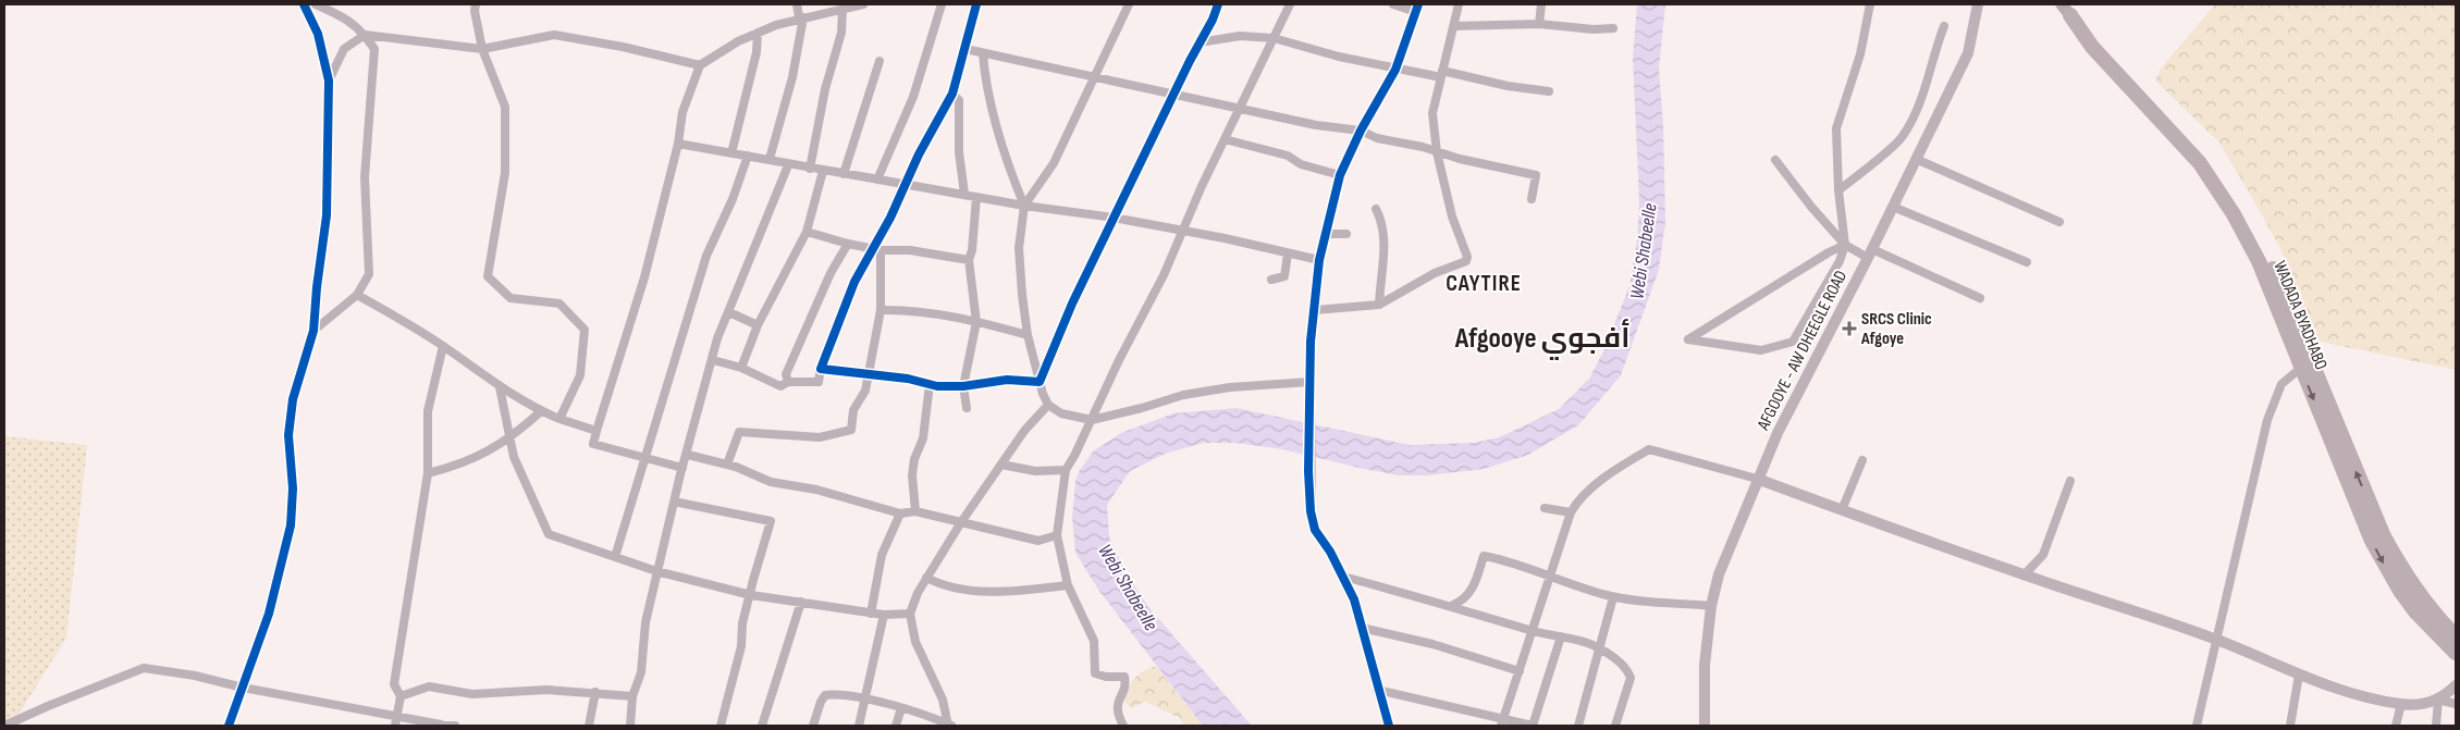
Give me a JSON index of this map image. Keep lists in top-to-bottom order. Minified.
{"streets":{"highway":["WADADA BYADHABO"],"main road":["AFGOOYE - AW DHEEGLE ROAD"]},"districts":["CAYTIRE","Afgooye أفجوي"],"water":["Webi Shabeelle"],"places":{"health":["SRCS Clinic Afgoye"]}}
